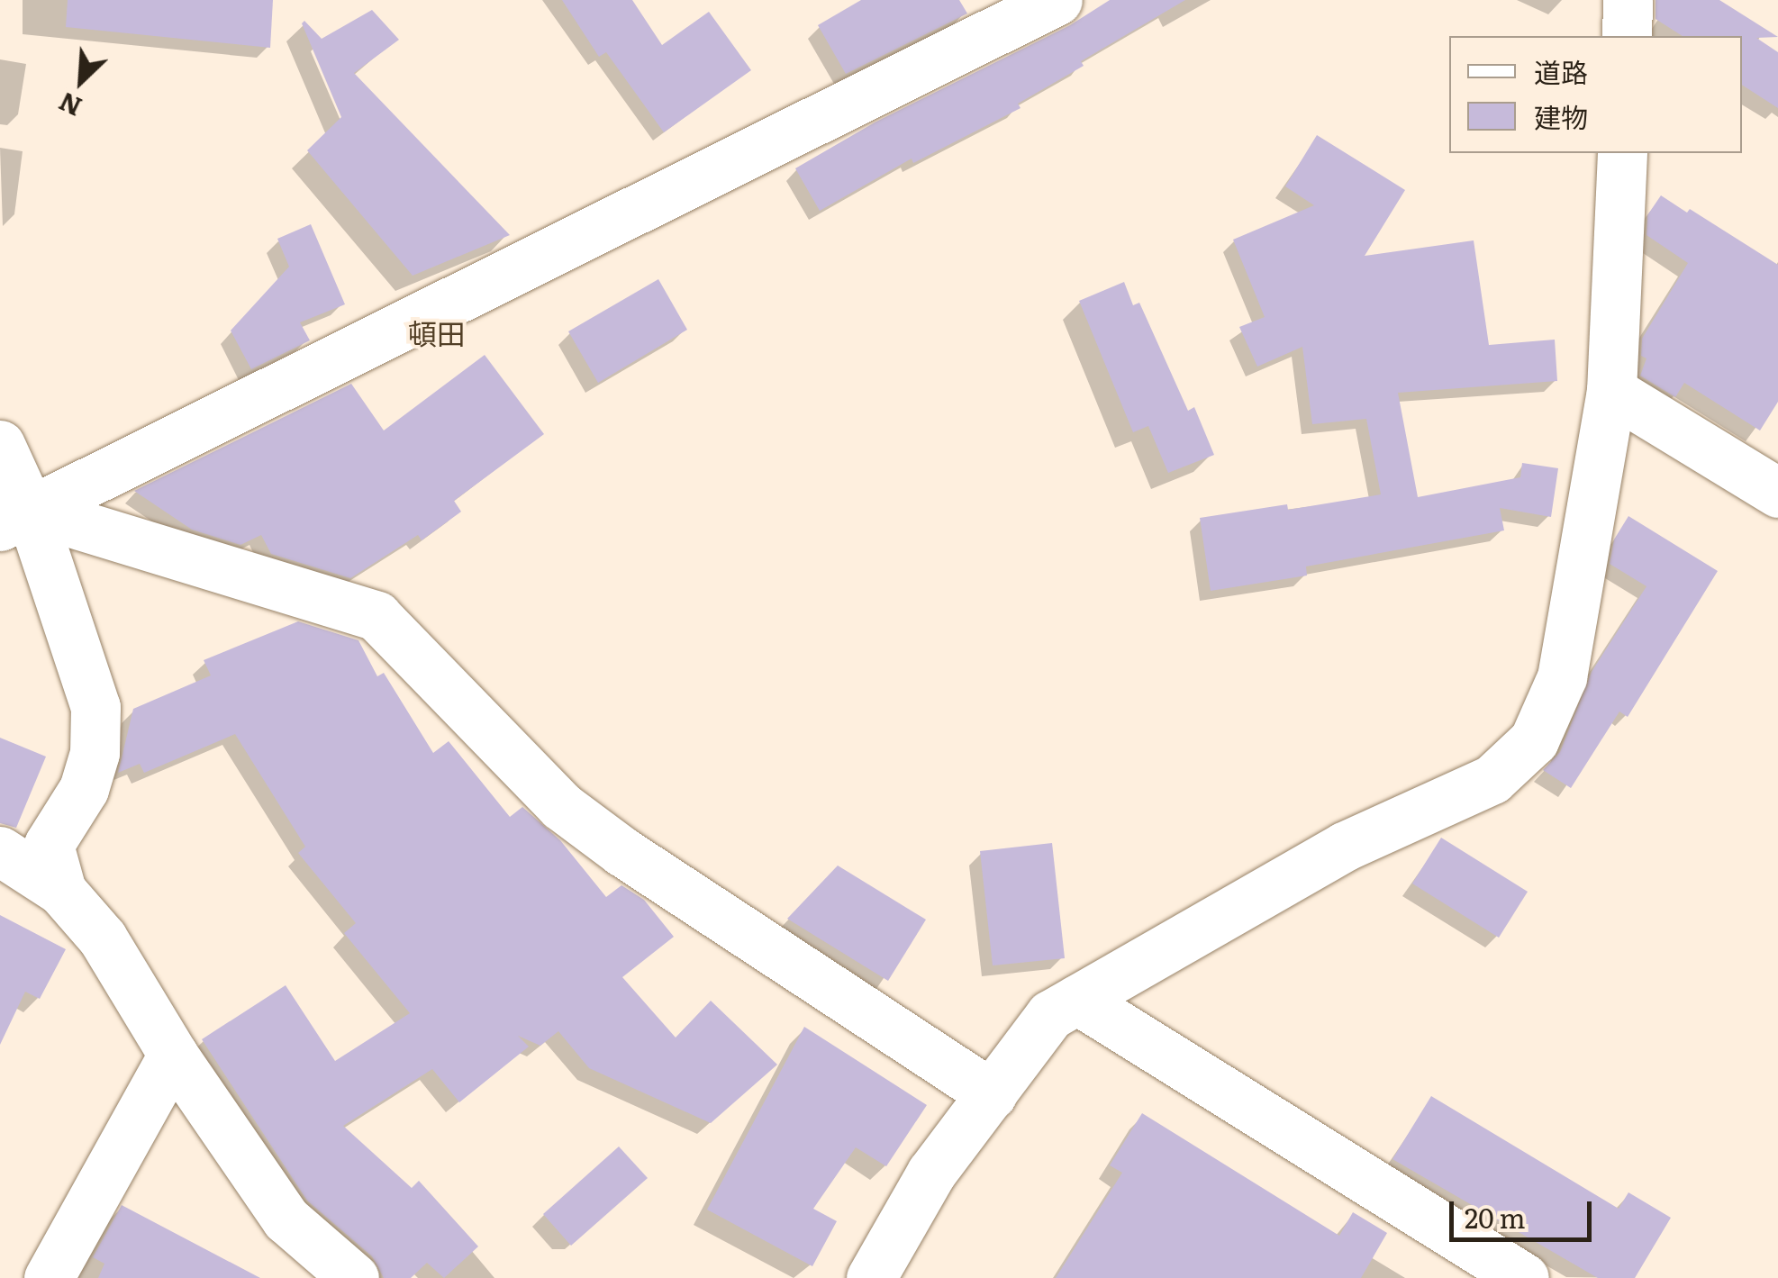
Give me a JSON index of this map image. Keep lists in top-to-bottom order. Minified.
{"districts":["頓田"],"legend":["道路","建物"],"scale_bar":"20 m","north":"bottom left"}
